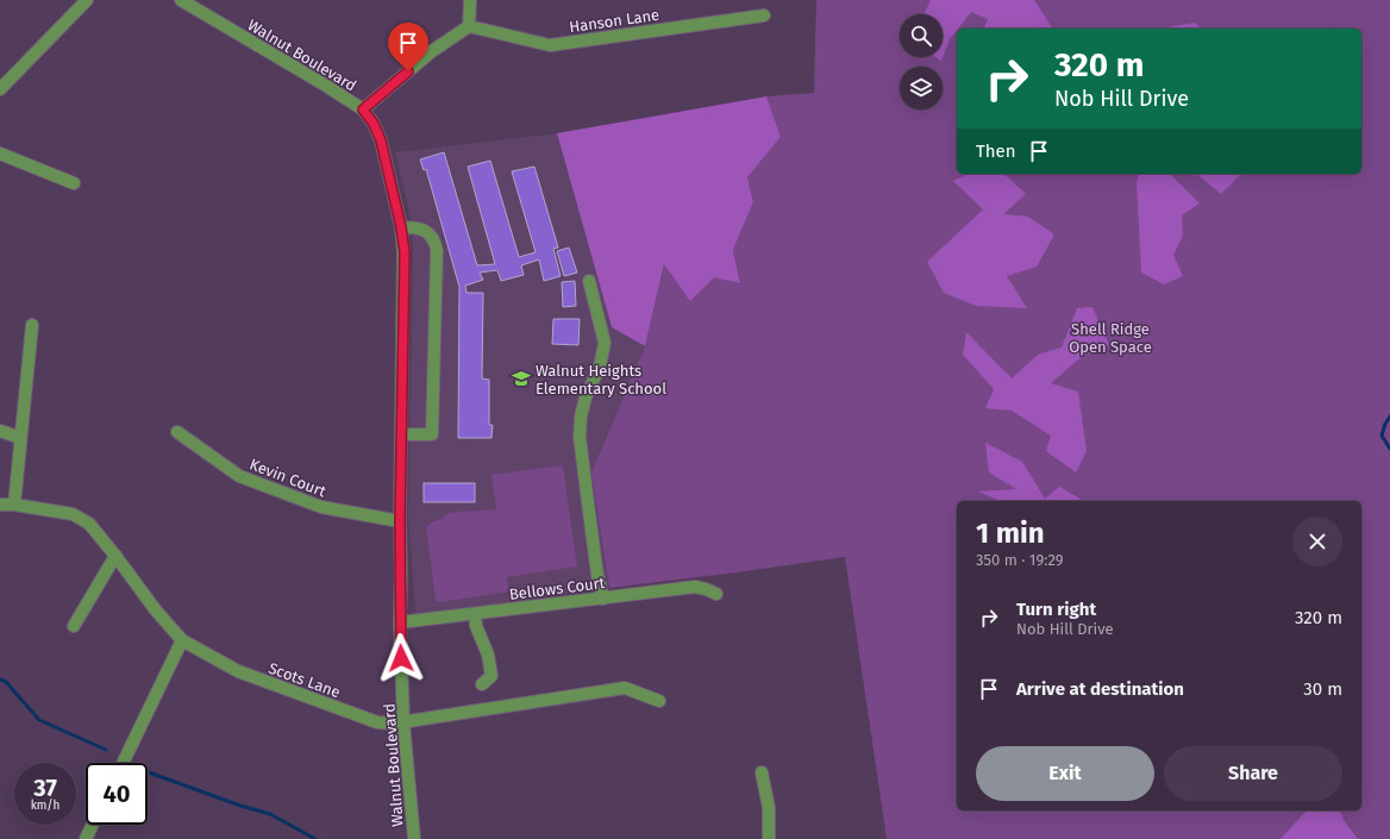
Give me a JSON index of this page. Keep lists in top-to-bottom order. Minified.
{"streets":{"street":["Hanson Lane","Walnut Boulevard","Kevin Court","Bellows Court","Scots Lane"]},"crossings":[["Walnut Boulevard","Kevin Court"],["Walnut Boulevard","Bellows Court"],["Walnut Boulevard","Scots Lane"]],"parks":["Shell Ridge Open Space"],"places":{"school or university":["Walnut Heights Elementary School"]},"page":{"turn":["320 m","Nob Hill Drive"],"then":"Then","heading":["1 min","350 m · 19:29"],"list":[{"name":"Turn right","note":"Nob Hill Drive","value":"320 m"},{"name":"Arrive at destination","value":"30 m"}],"buttons":["Exit","Share"],"speed":"37 km/h","limit":"40"}}
